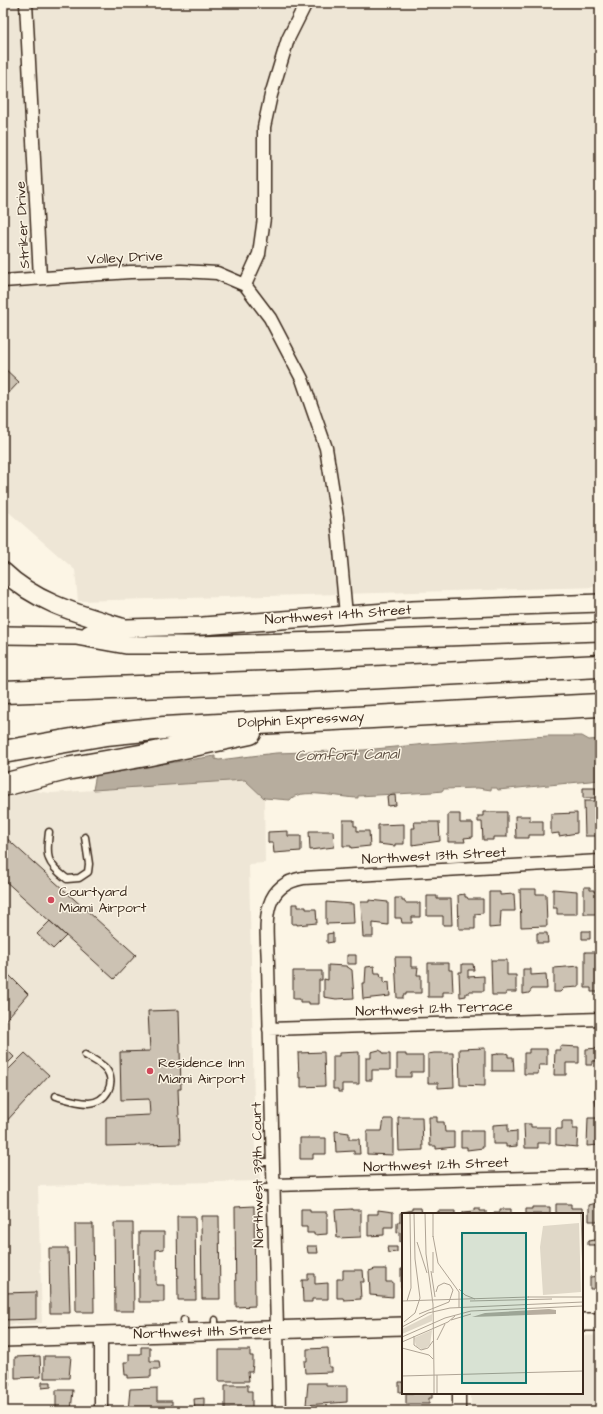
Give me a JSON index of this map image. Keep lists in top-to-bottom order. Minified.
{"streets":{"highway":["Dolphin Expressway"],"street":["Striker Drive","Volley Drive","Northwest 14th Street","Northwest 13th Street","Northwest 12th Terrace","Northwest 12th Street","Northwest 39th Court","Northwest 11th Street"]},"crossings":[["Striker Drive","Volley Drive"],["Northwest 13th Street","Northwest 39th Court"],["Northwest 12th Terrace","Northwest 39th Court"],["Northwest 12th Street","Northwest 39th Court"],["Northwest 39th Court","Northwest 11th Street"]],"water":["Comfort Canal"],"places":["Courtyard Miami Airport","Residence Inn Miami Airport"]}
